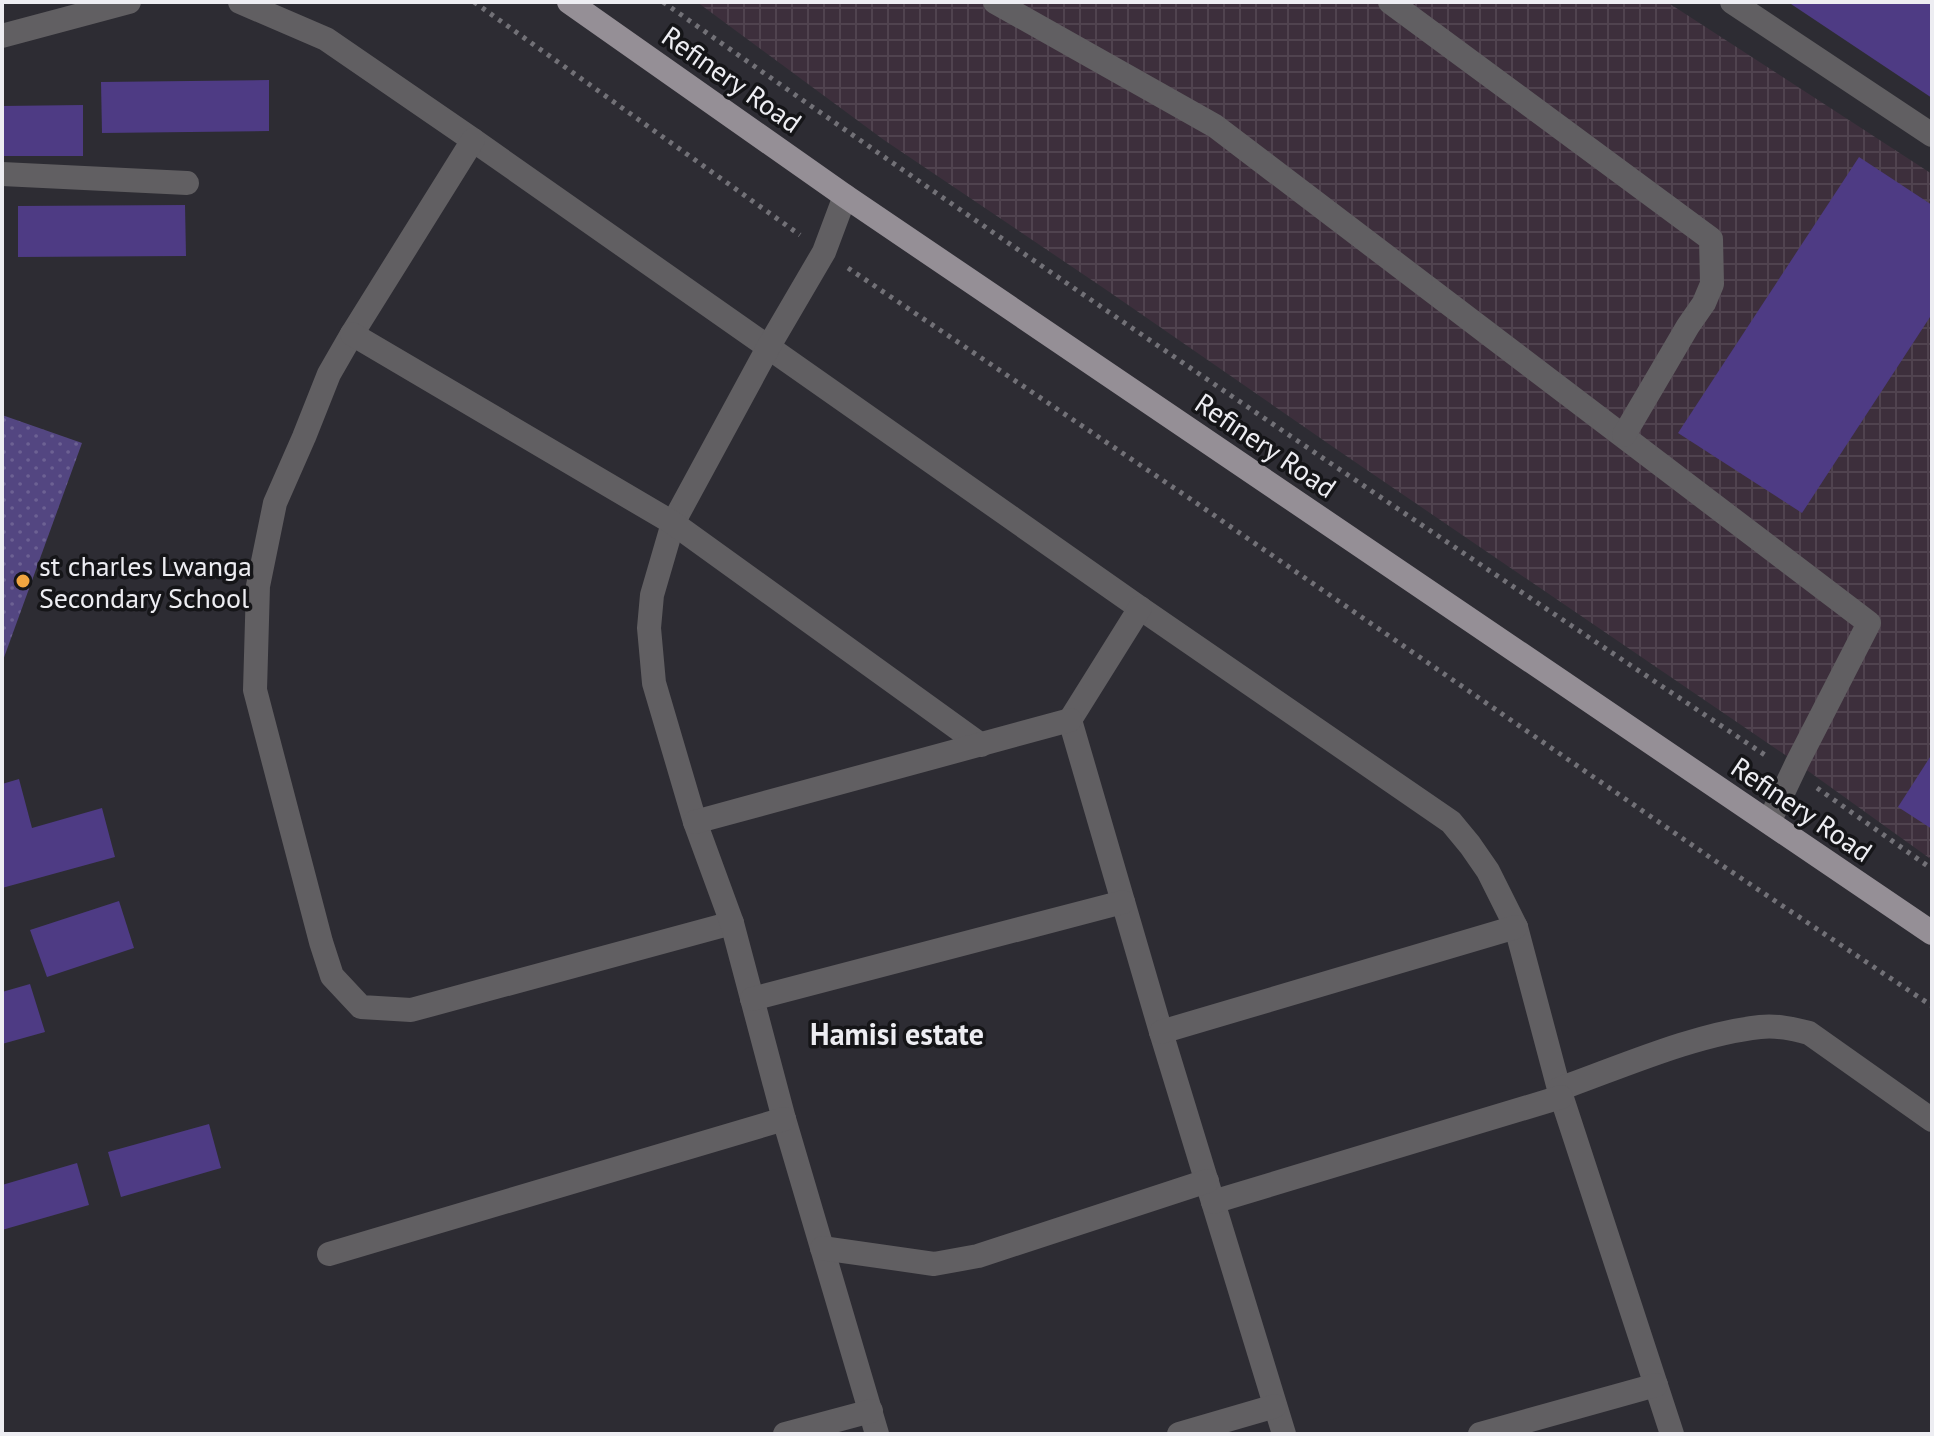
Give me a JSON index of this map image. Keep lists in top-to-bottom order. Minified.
{"streets":{"main road":["Refinery Road"]},"districts":["Hamisi estate"],"places":["st charles Lwanga Secondary School"]}
